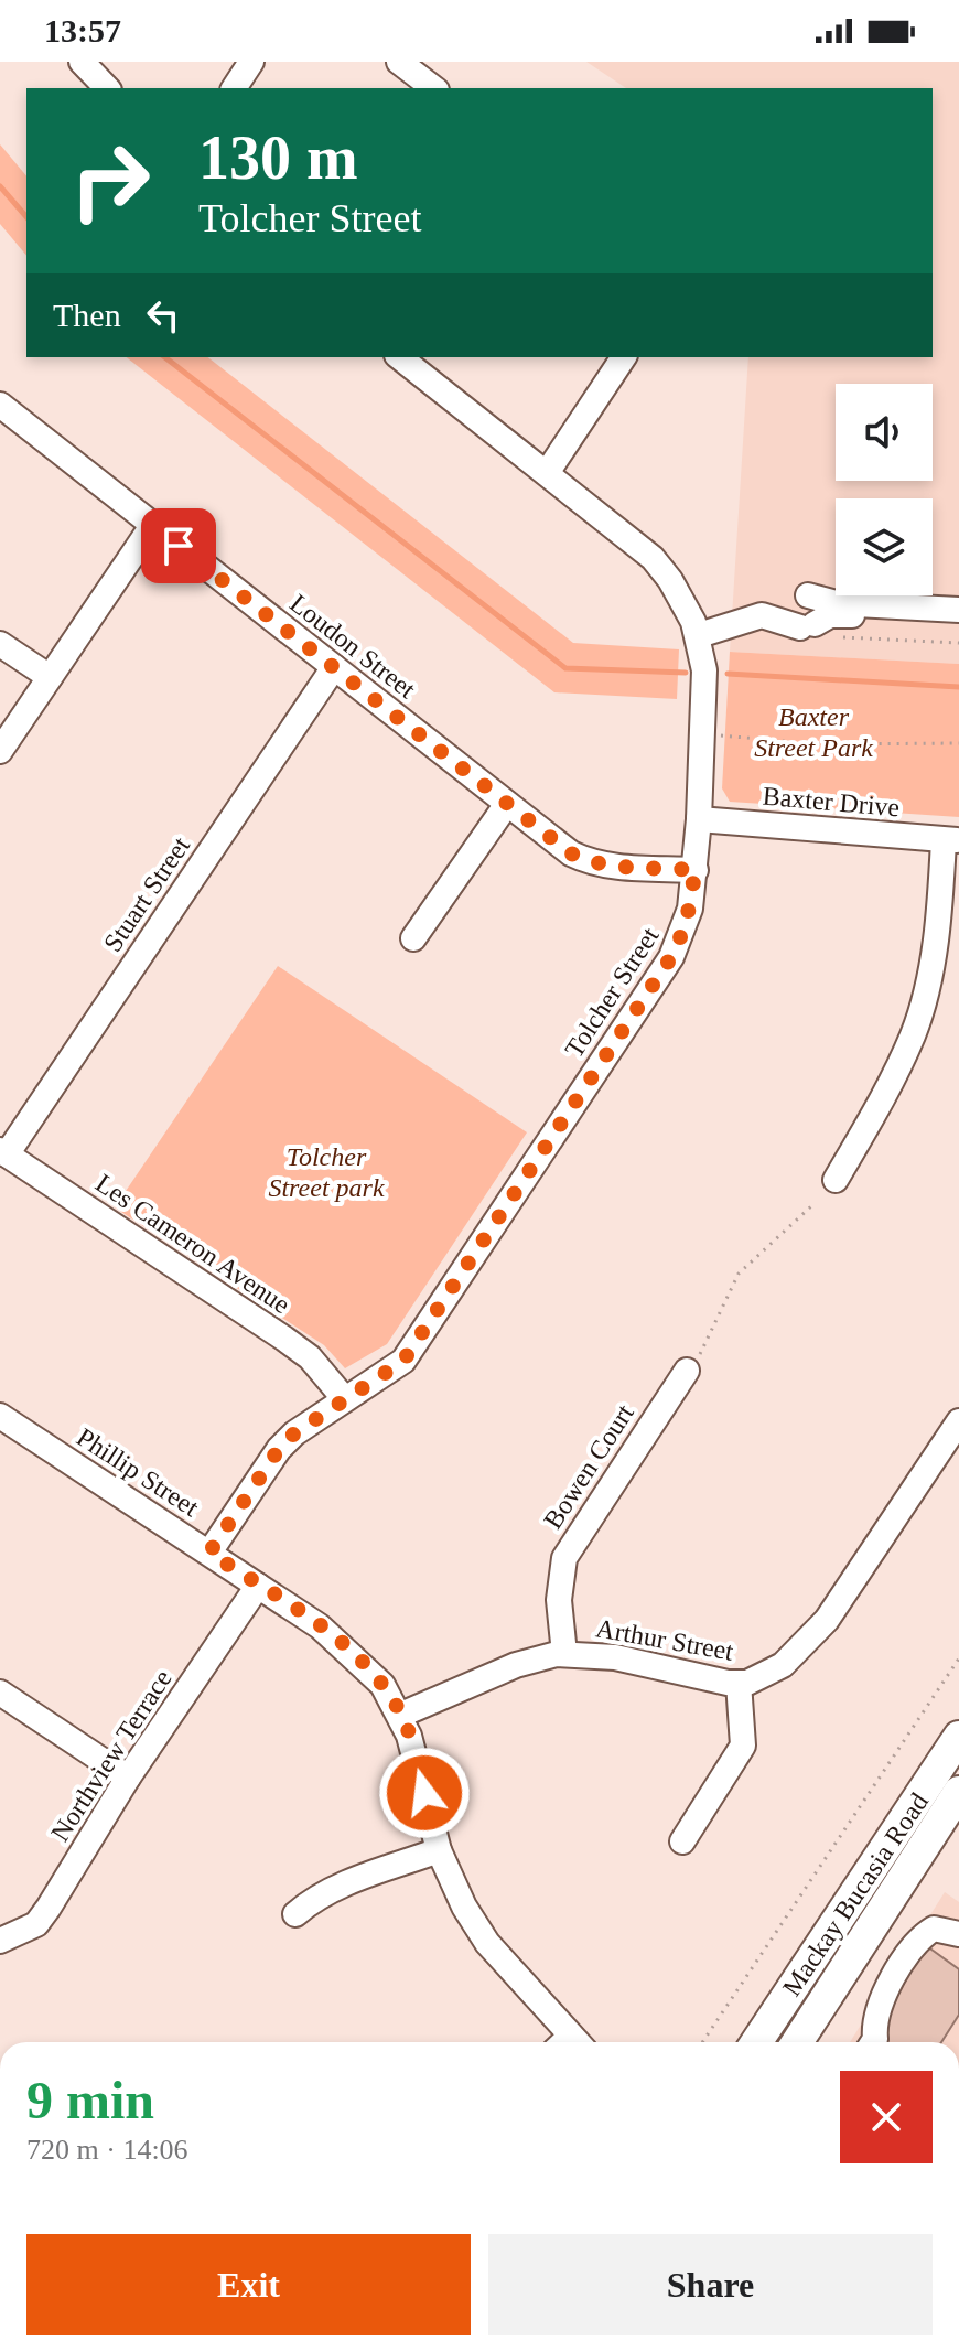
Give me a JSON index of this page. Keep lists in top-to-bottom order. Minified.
{"streets":{"main road":["Mackay Bucasia Road"],"street":["Loudon Street","Baxter Drive","Stuart Street","Tolcher Street","Les Cameron Avenue","Bowen Court","Phillip Street","Arthur Street","Northview Terrace"]},"crossings":[["Loudon Street","Stuart Street"],["Loudon Street","Tolcher Street"],["Baxter Drive","Tolcher Street"],["Stuart Street","Les Cameron Avenue"],["Tolcher Street","Les Cameron Avenue"],["Tolcher Street","Phillip Street"],["Bowen Court","Arthur Street"],["Phillip Street","Arthur Street"],["Phillip Street","Northview Terrace"]],"parks":["Baxter Street Park","Tolcher Street park"],"page":{"status":"13:57","turn":["130 m","Tolcher Street"],"then":"Then","heading":["9 min","720 m · 14:06"],"buttons":["Exit","Share"]}}
